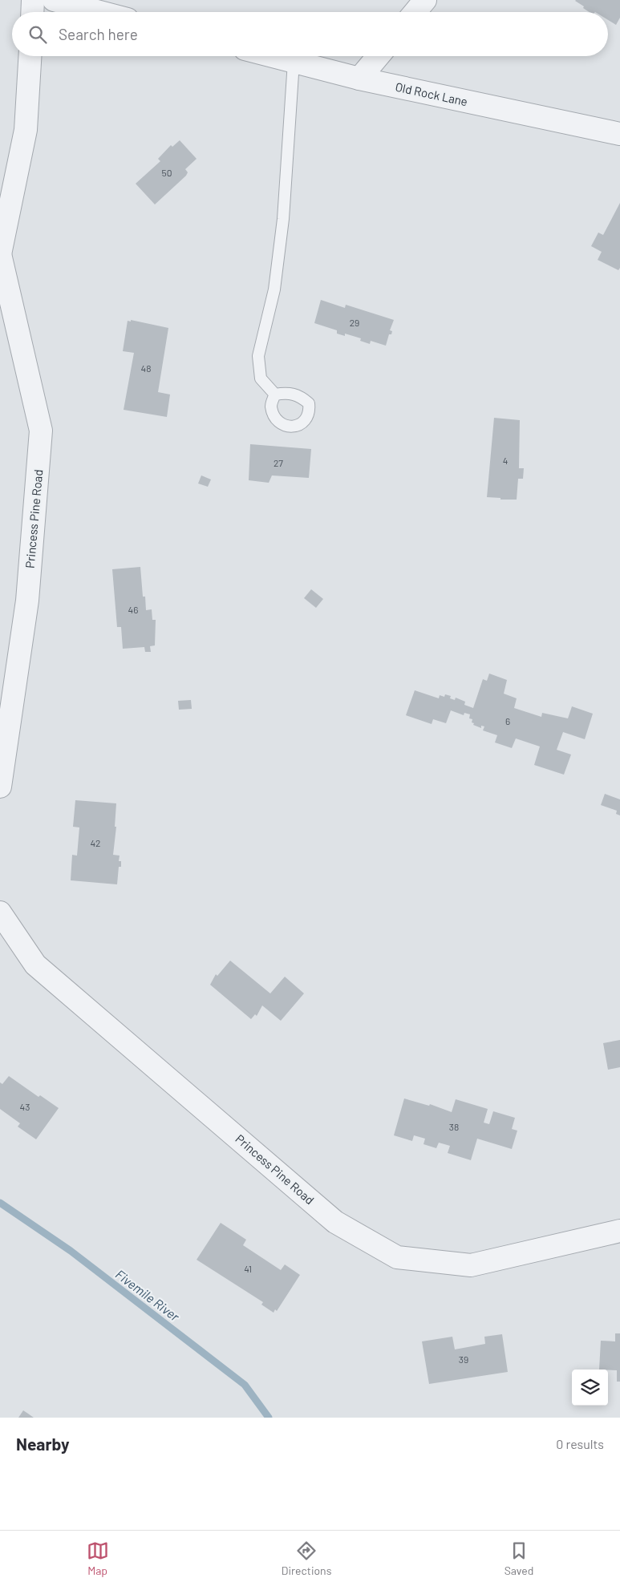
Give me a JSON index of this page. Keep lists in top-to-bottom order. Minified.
{"streets":{"street":["Old Rock Lane","Princess Pine Road"]},"water":["Fivemile River"],"house_numbers":["50","29","48","4","27","46","6","42","43","38","41","39"],"page":{"search":"Search here","heading":["Nearby","0 results"],"nav":["Map","Directions","Saved"]}}
